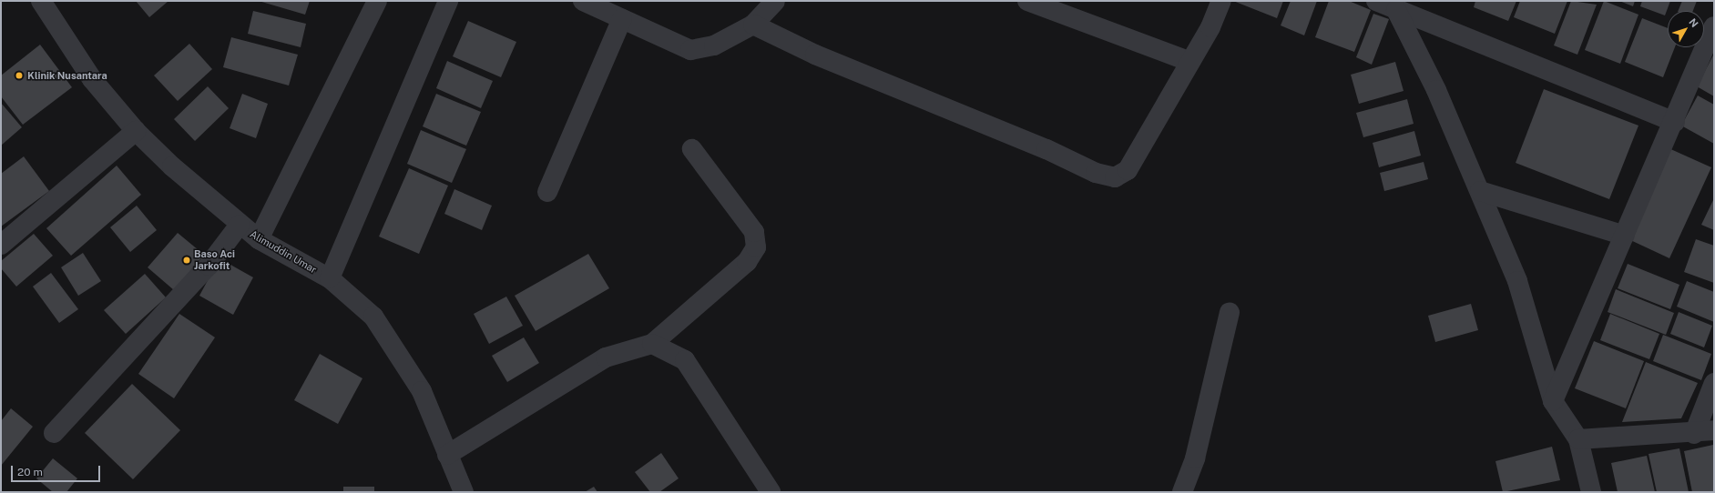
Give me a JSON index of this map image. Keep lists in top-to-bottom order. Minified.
{"streets":{"street":["Alimuddin Umar"]},"places":["Klinik Nusantara","Baso Aci Jarkofit"],"scale_bar":"20 m","north":"top right"}
